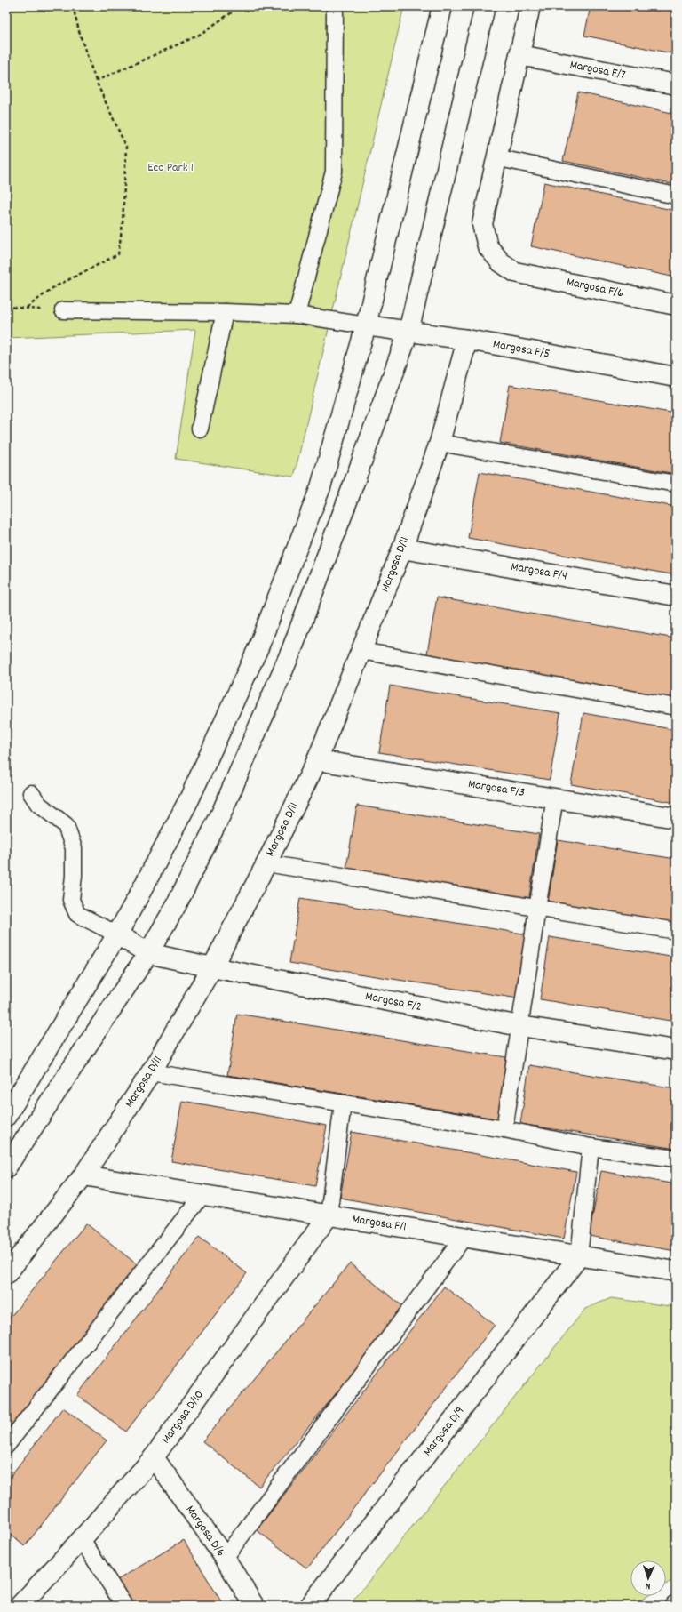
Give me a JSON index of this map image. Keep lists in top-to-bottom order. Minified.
{"streets":{"street":["Margosa F/7","Margosa F/6","Margosa F/5","Margosa D/11","Margosa F/4","Margosa F/3","Margosa F/2","Margosa F/1","Margosa D/10","Margosa D/9","Margosa D/6"]},"crossings":[["Margosa F/5","Margosa D/11"],["Margosa D/11","Margosa F/4"],["Margosa D/11","Margosa F/3"],["Margosa D/11","Margosa F/2"],["Margosa D/11","Margosa F/1"],["Margosa F/1","Margosa D/10"],["Margosa F/1","Margosa D/9"],["Margosa D/10","Margosa D/6"]],"parks":["Eco Park 1"],"north":"bottom"}
